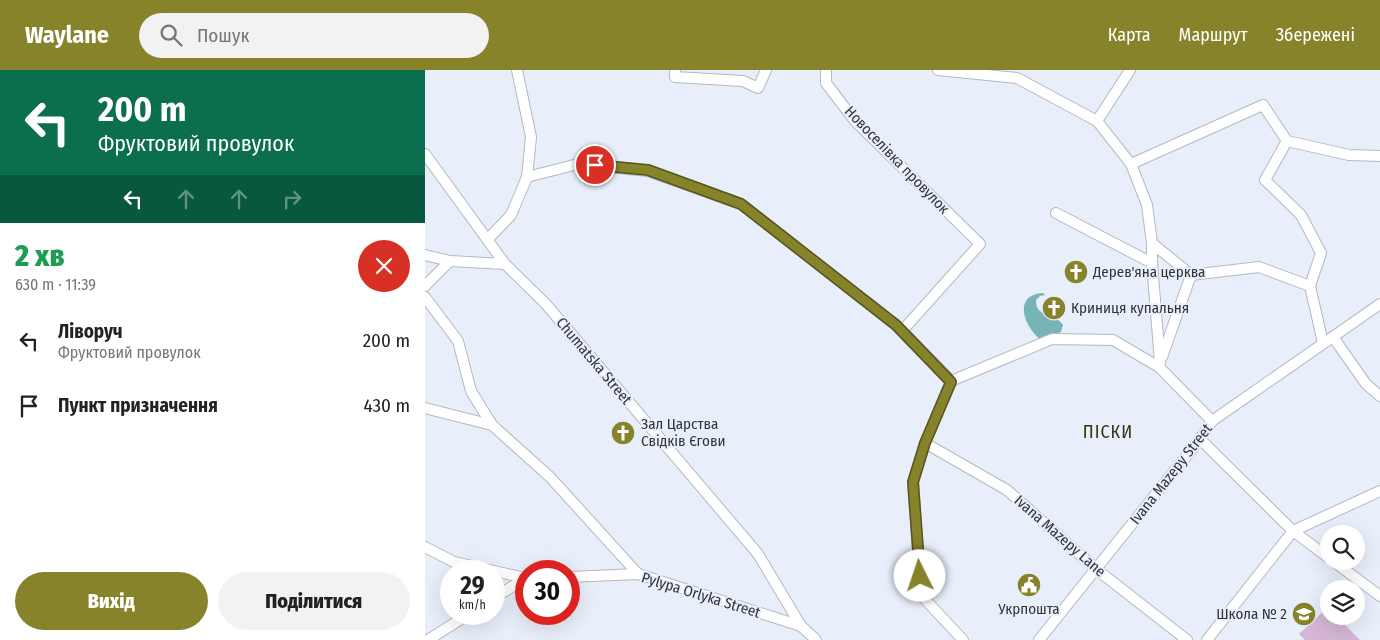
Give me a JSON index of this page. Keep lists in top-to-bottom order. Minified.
{"streets":{"street":["Новоселівка провулок","Chumatska Street","Ivana Mazepy Street","Ivana Mazepy Lane","Pylypa Orlyka Street"]},"crossings":[["Chumatska Street","Pylypa Orlyka Street"],["Ivana Mazepy Street","Ivana Mazepy Lane"]],"districts":["ПІСКИ"],"places":{"church":["Дерев'яна церква","Криниця купальня","Зал Царства Свідків Єгови"],"public building":["Укрпошта"],"school or university":["Школа № 2"]},"page":{"header":"Waylane","search":"Пошук","nav":["Карта","Маршрут","Збережені"],"turn":["200 m","Фруктовий провулок"],"heading":["2 хв","630 m · 11:39"],"list":[{"name":"Ліворуч","note":"Фруктовий провулок","value":"200 m"},{"name":"Пункт призначення","value":"430 m"}],"speed":"29 km/h","limit":"30","buttons":["Вихід","Поділитися"]}}
